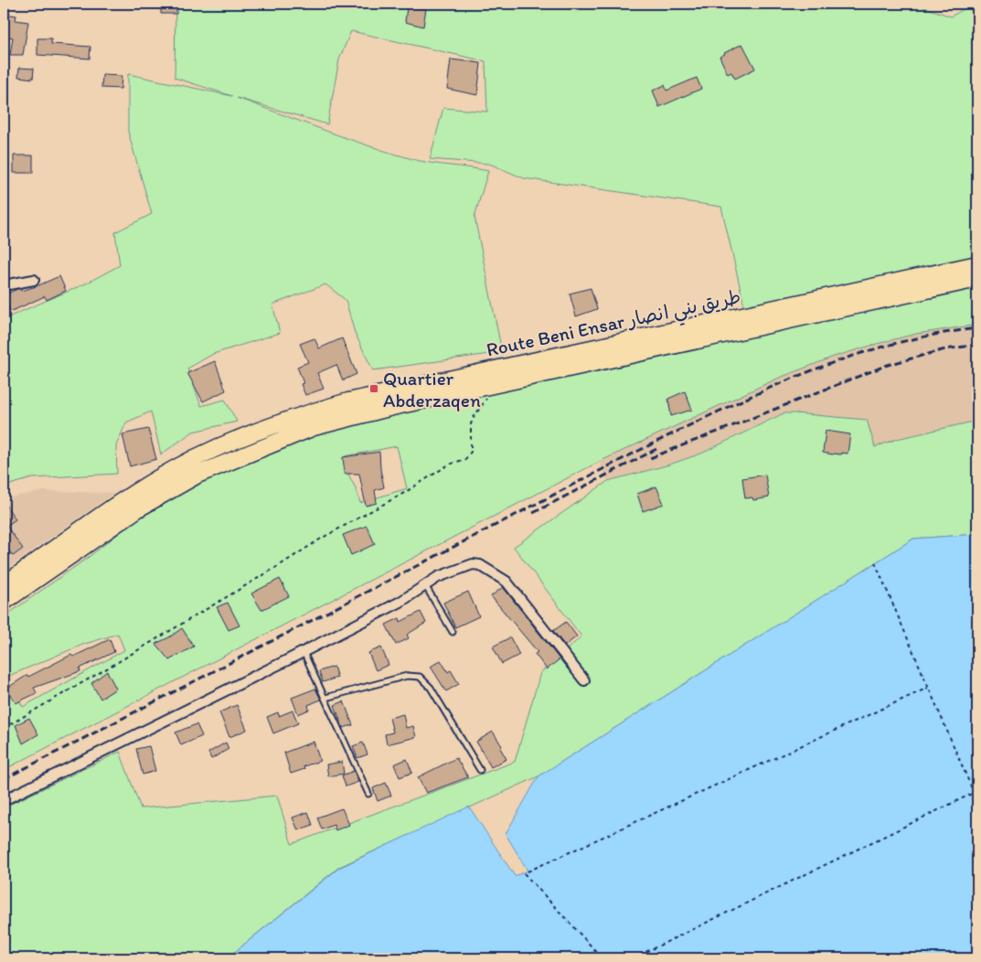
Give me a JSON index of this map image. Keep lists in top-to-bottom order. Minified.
{"streets":{"highway":["Route Beni Ensar طريق بني انصار"]},"places":{"transit":["Quartier Abderzaqen"]}}
